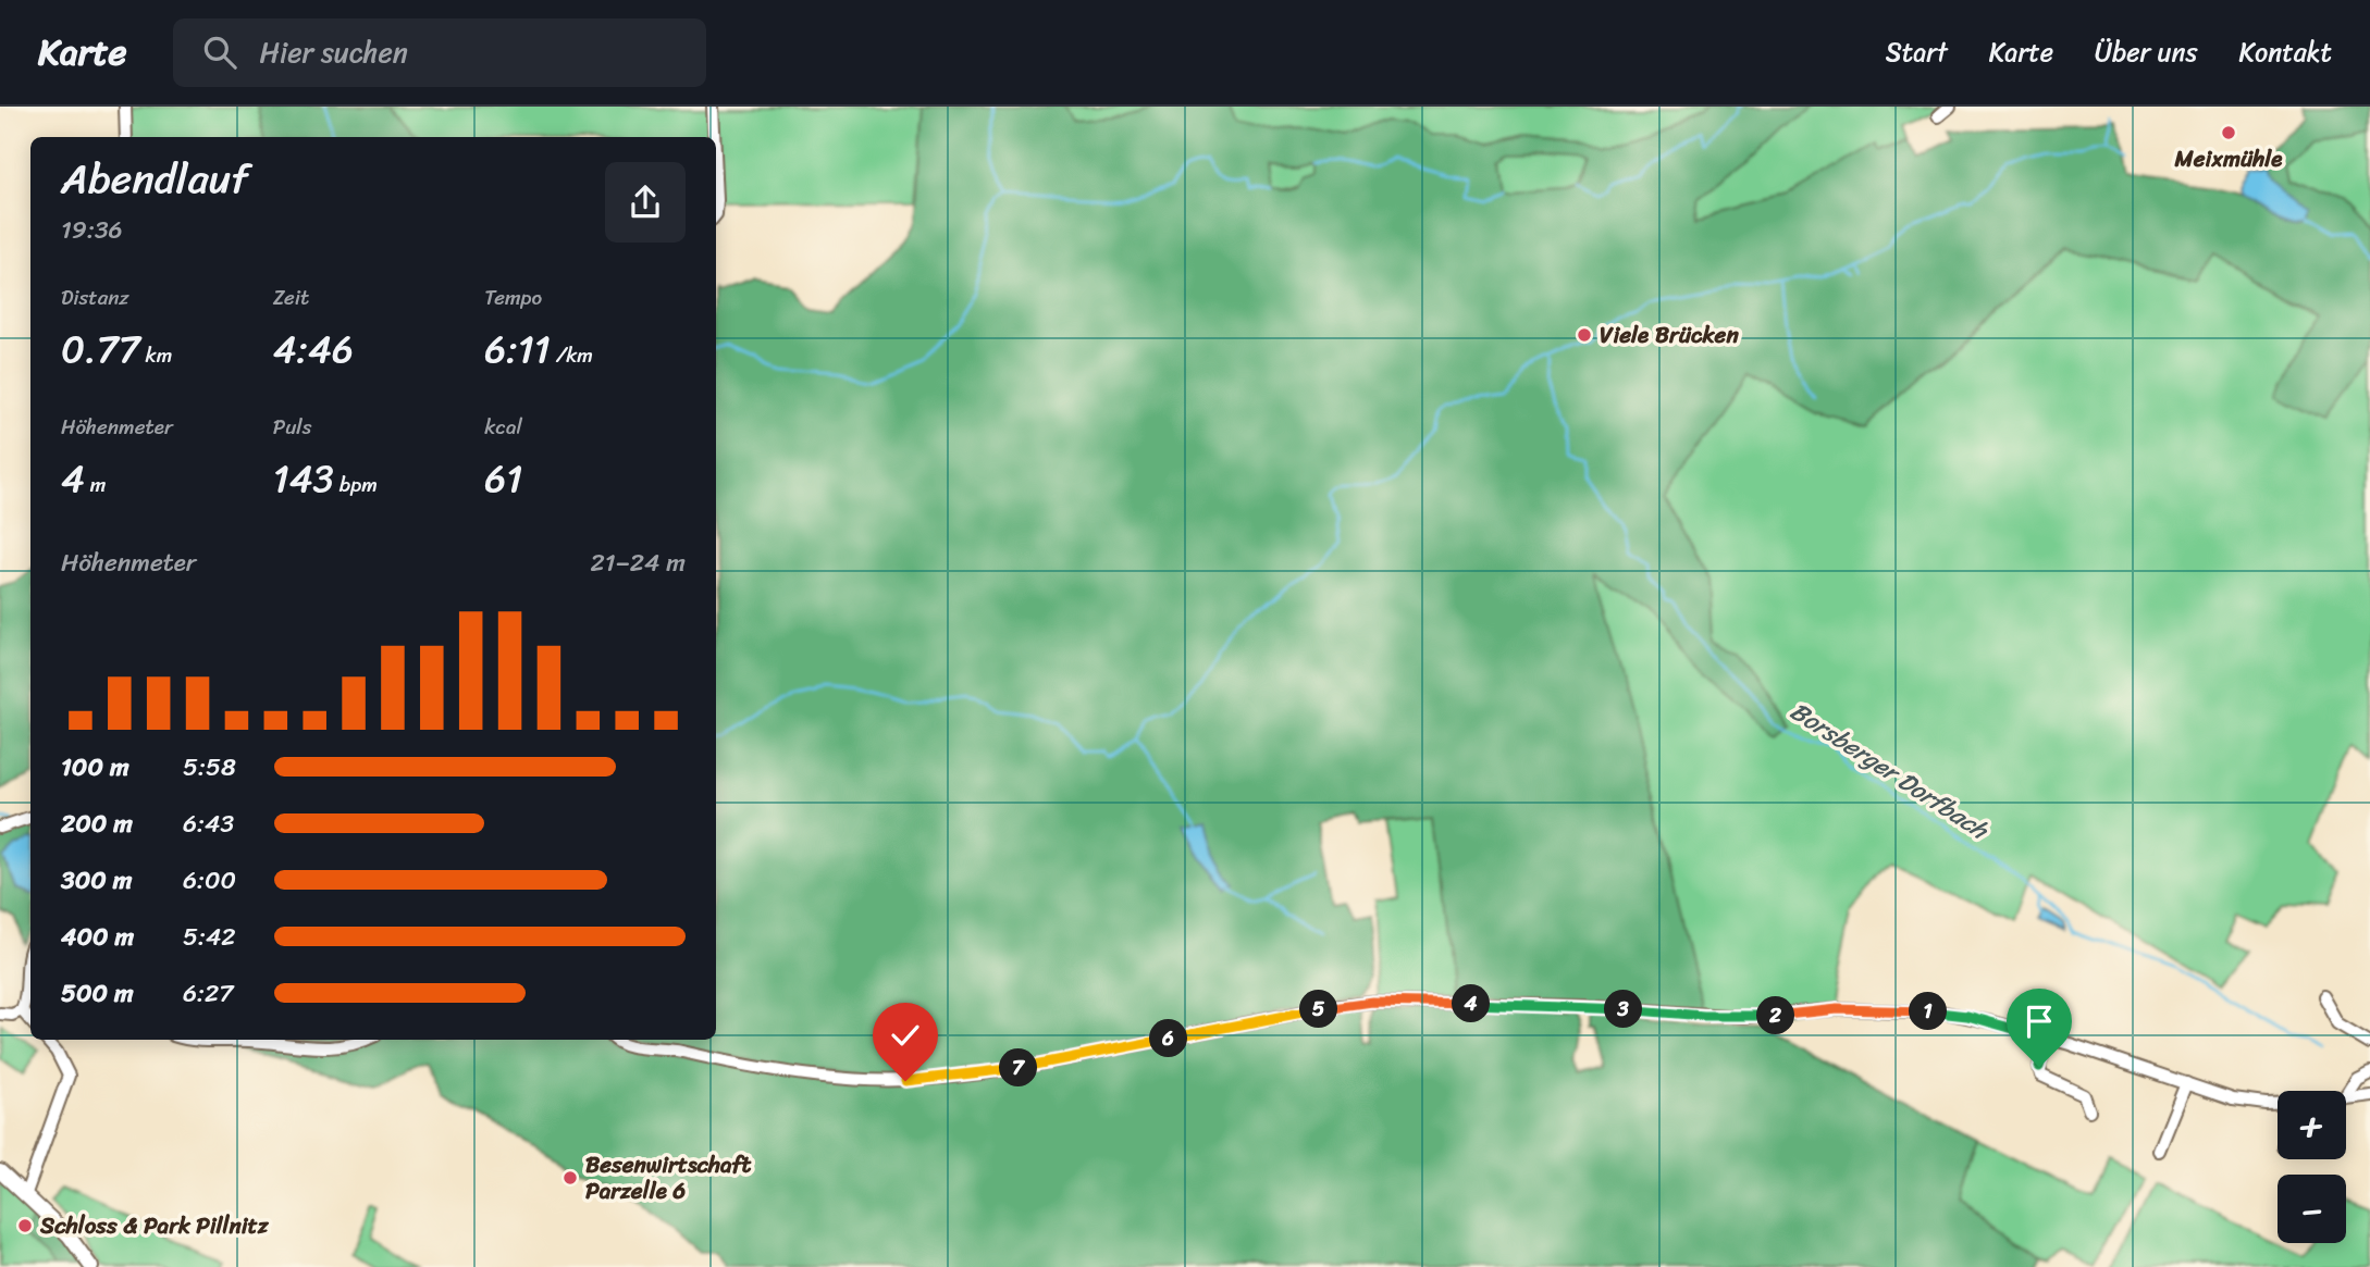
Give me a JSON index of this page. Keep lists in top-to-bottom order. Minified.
{"water":["Borsberger Dorfbach"],"places":["Meixmühle","Viele Brücken","Besenwirtschaft Parzelle 6","Schloss & Park Pillnitz"],"page":{"header":"Karte","search":"Hier suchen","nav":["Start","Karte","Über uns","Kontakt"],"heading":["Abendlauf","19:36"],"stats":[["Distanz","0.77 km"],["Zeit","4:46"],["Tempo","6:11 /km"],["Höhenmeter","4 m"],["Puls","143 bpm"],["kcal","61"]],"chart":["Höhenmeter","21–24 m"],"list":[{"name":"100 m","note":"5:58"},{"name":"200 m","note":"6:43"},{"name":"300 m","note":"6:00"},{"name":"400 m","note":"5:42"},{"name":"500 m","note":"6:27"}],"pins":["4","3","5","1","2","6","7"],"map_buttons":["+","−"]}}
